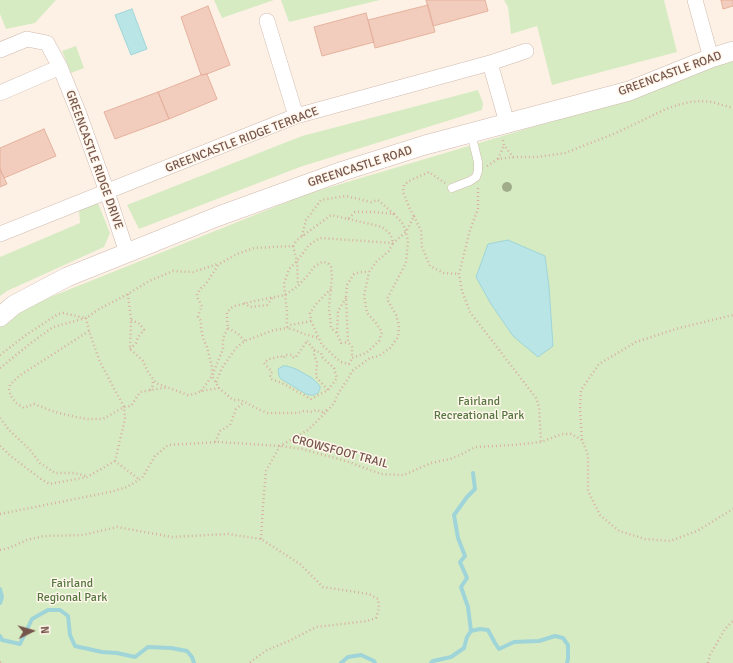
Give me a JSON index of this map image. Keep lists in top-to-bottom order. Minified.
{"streets":{"street":["GREENCASTLE ROAD","GREENCASTLE RIDGE TERRACE","GREENCASTLE RIDGE DRIVE"],"path":["CROWSFOOT TRAIL"]},"crossings":[["GREENCASTLE ROAD","GREENCASTLE RIDGE DRIVE"],["GREENCASTLE RIDGE TERRACE","GREENCASTLE RIDGE DRIVE"]],"parks":["Fairland Recreational Park","Fairland Regional Park"],"north":"right"}
